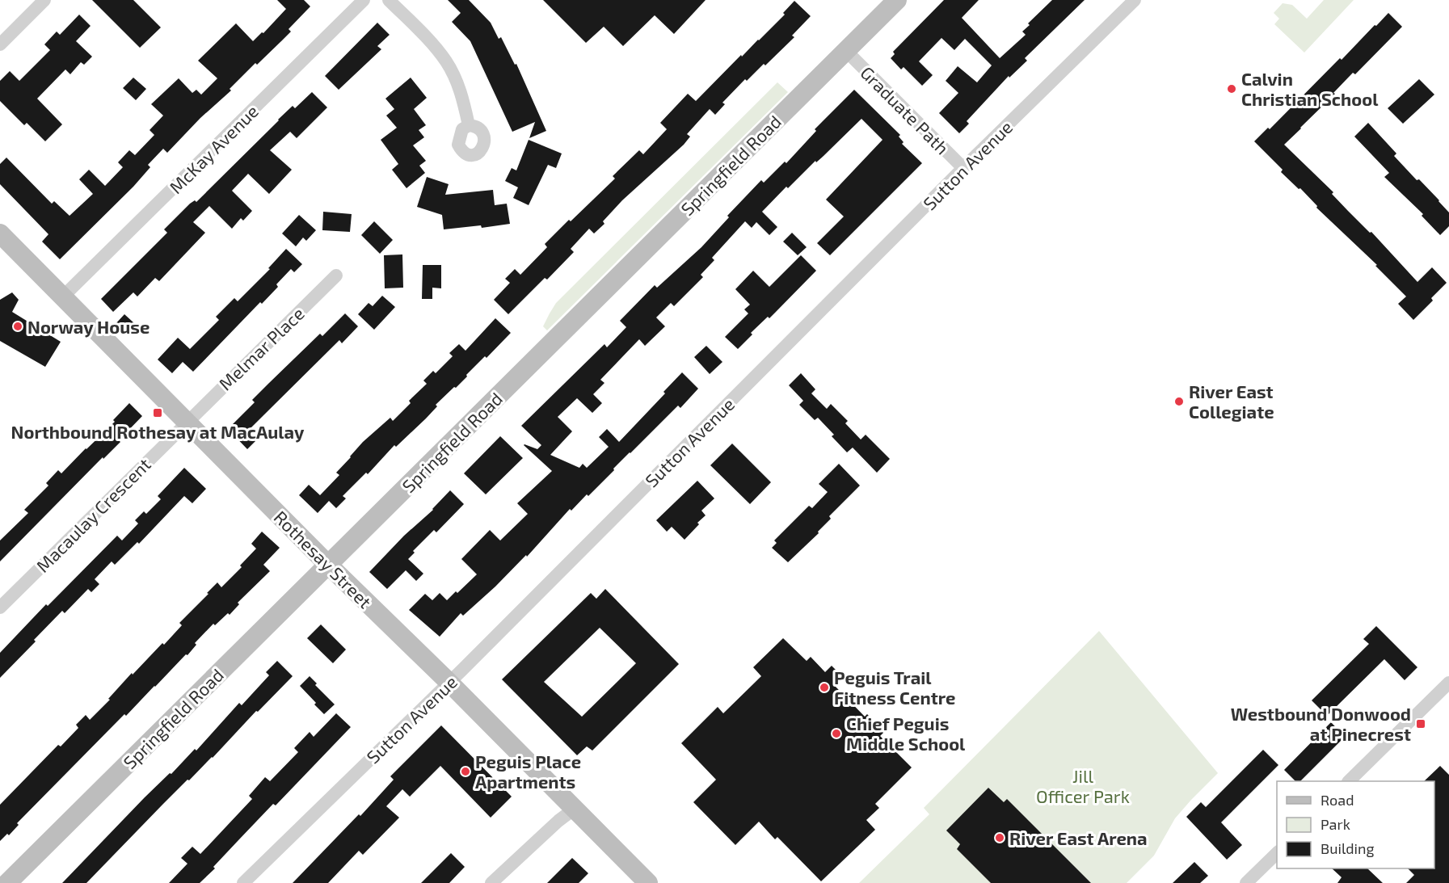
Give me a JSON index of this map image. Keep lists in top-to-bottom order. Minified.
{"streets":{"street":["Graduate Path","McKay Avenue","Springfield Road","Sutton Avenue","Melmar Place","Macaulay Crescent","Rothesay Street"]},"crossings":[["Graduate Path","Springfield Road"],["Graduate Path","Sutton Avenue"],["McKay Avenue","Rothesay Street"],["Springfield Road","Rothesay Street"],["Sutton Avenue","Rothesay Street"],["Melmar Place","Macaulay Crescent"],["Melmar Place","Rothesay Street"],["Macaulay Crescent","Rothesay Street"]],"parks":["Jill Officer Park"],"places":{"other":["Calvin Christian School","Norway House","River East Collegiate","Peguis Trail Fitness Centre","Chief Peguis Middle School","Peguis Place Apartments","River East Arena"],"transit":["Northbound Rothesay at MacAulay","Westbound Donwood at Pinecrest"]},"legend":["Road","Park","Building"]}
